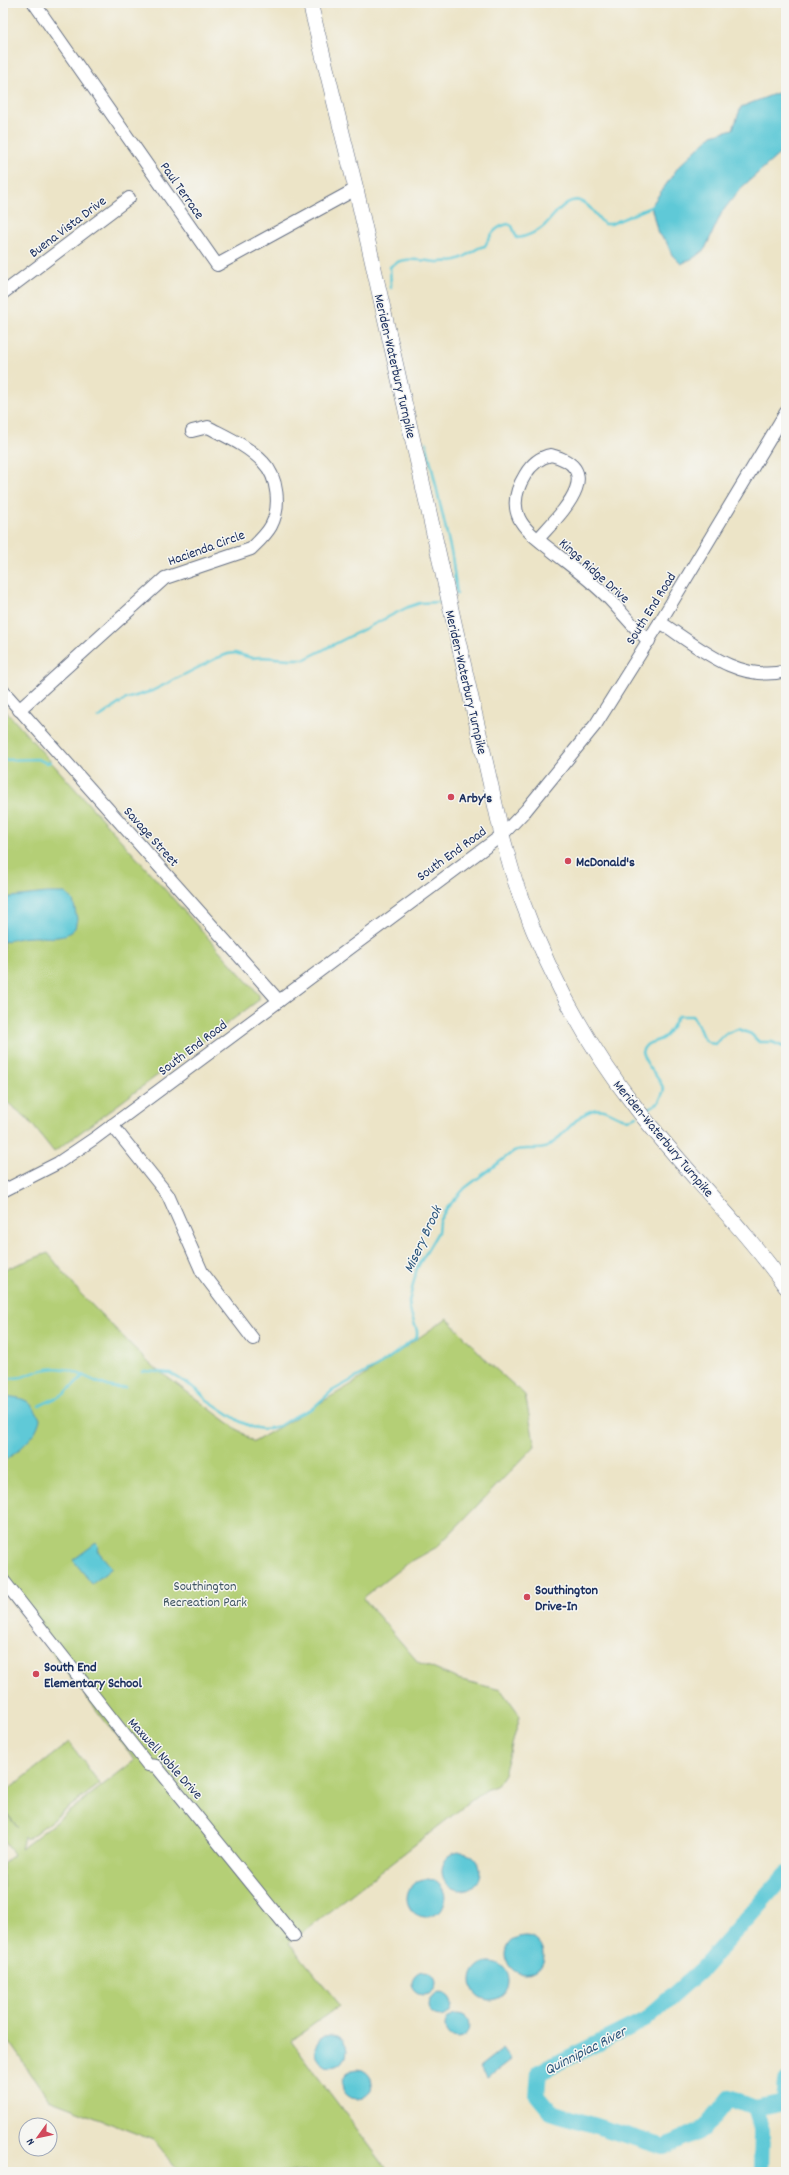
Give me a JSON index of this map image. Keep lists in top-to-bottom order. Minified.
{"streets":{"main road":["Meriden-Waterbury Turnpike"],"street":["Paul Terrace","Buena Vista Drive","Hacienda Circle","Kings Ridge Drive","South End Road","Savage Street","Maxwell Noble Drive"]},"crossings":[["Paul Terrace","Meriden-Waterbury Turnpike"],["Meriden-Waterbury Turnpike","South End Road"],["Hacienda Circle","Savage Street"],["Kings Ridge Drive","South End Road"],["South End Road","Savage Street"]],"water":["Misery Brook","Quinnipiac River"],"parks":["Southington Recreation Park"],"places":["Arby's","McDonald's","Southington Drive-In","South End Elementary School"],"north":"bottom left"}
